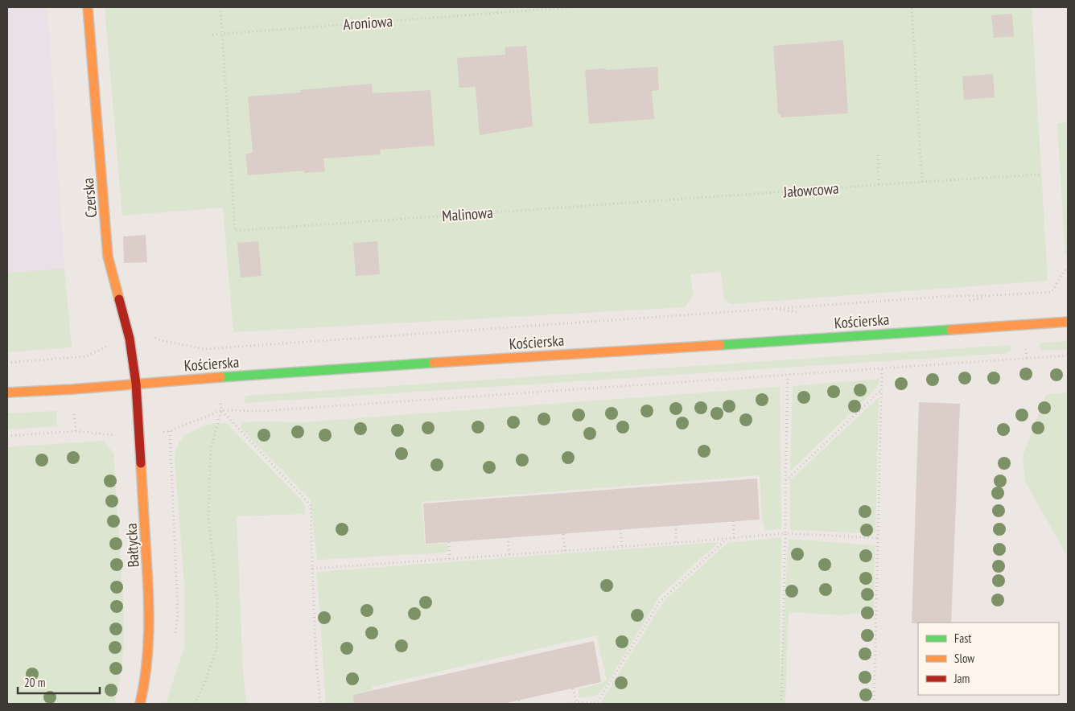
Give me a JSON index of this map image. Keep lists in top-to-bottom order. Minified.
{"streets":{"main road":["Czerska","Kościerska","Bałtycka"],"path":["Aroniowa","Jałowcowa","Malinowa"]},"crossings":[["Aroniowa","Malinowa"],["Jałowcowa","Malinowa"],["Czerska","Kościerska"],["Czerska","Bałtycka"],["Kościerska","Bałtycka"]],"legend":["Fast","Slow","Jam"],"scale_bar":"20 m"}
